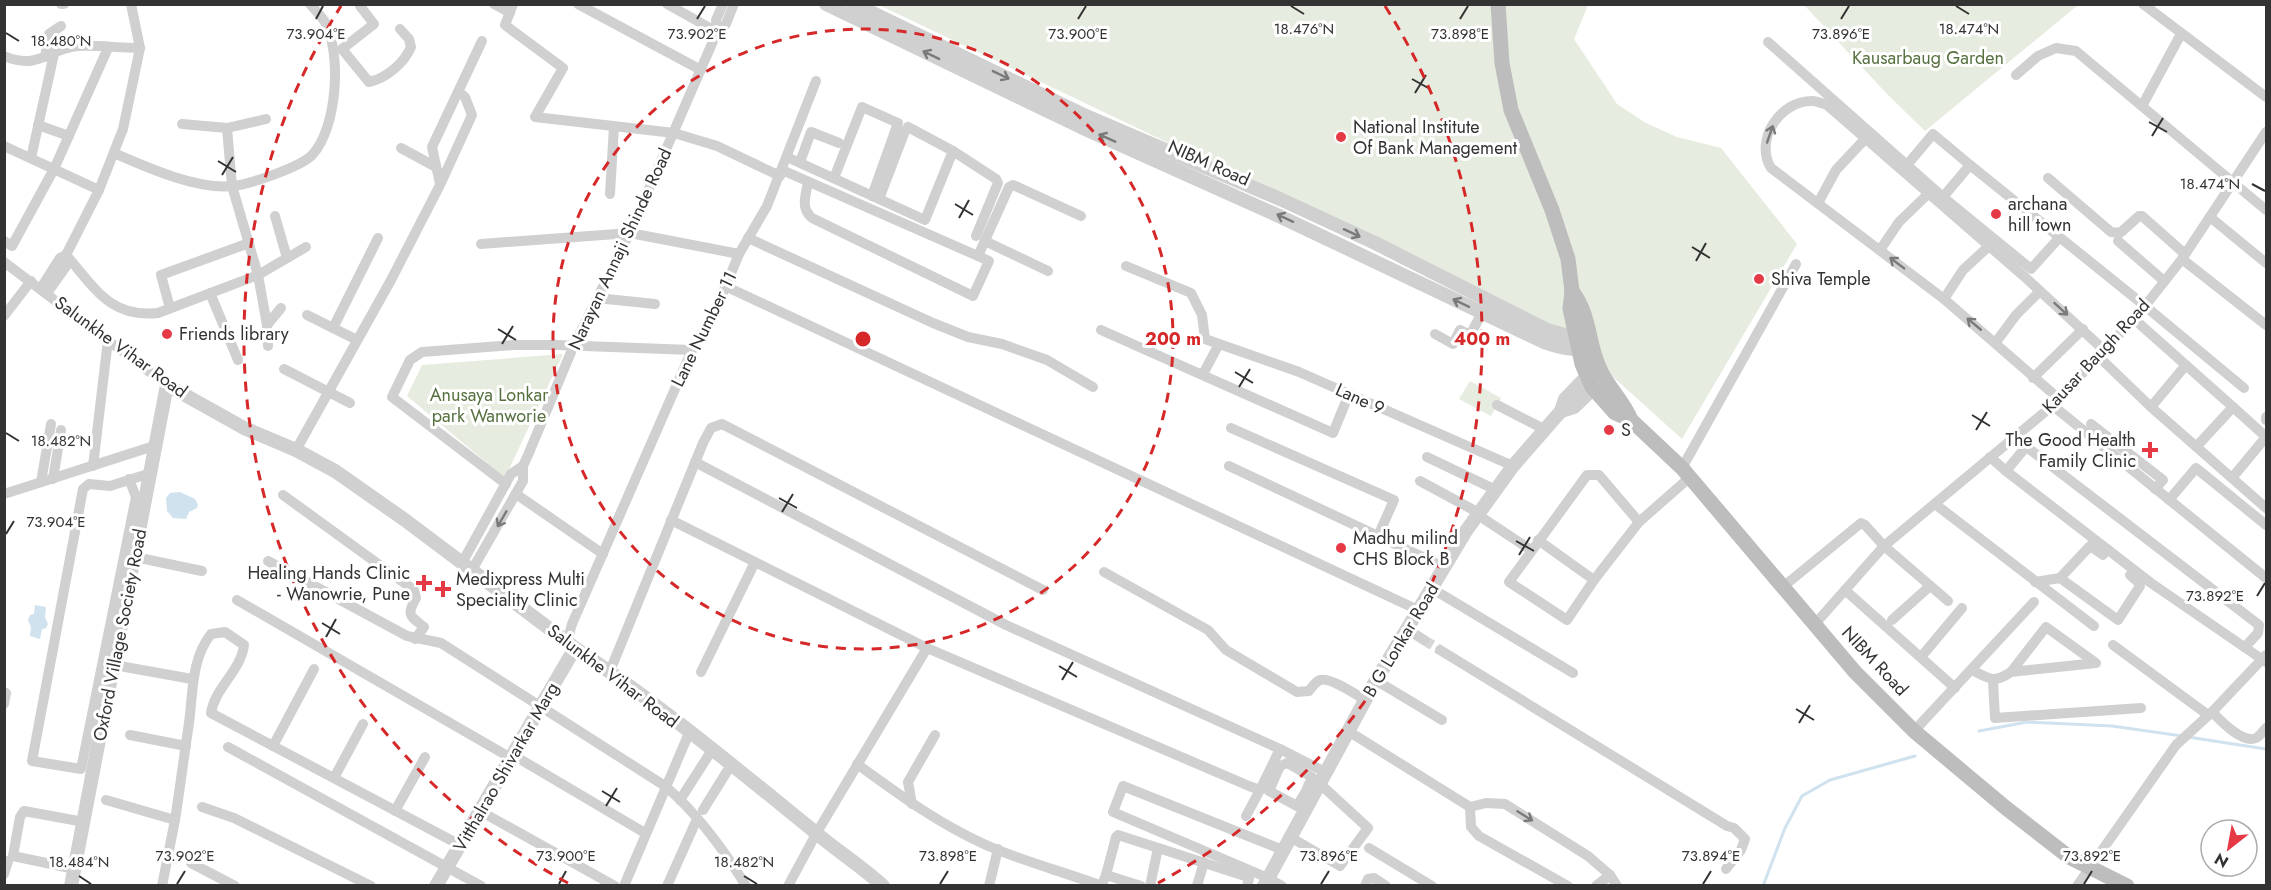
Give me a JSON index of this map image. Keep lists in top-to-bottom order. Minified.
{"streets":{"main road":["NIBM Road"],"street":["Narayan Annaji Shinde Road","Lane Number 11","Salunkhe Vihar Road","Kausar Baugh Road","Lane 9","Oxford Village Society Road","B G Lonkar Road","Vitthalrao Shivarkar Marg"]},"crossings":[["NIBM Road","Kausar Baugh Road"],["NIBM Road","B G Lonkar Road"],["Narayan Annaji Shinde Road","Salunkhe Vihar Road"],["Lane Number 11","Salunkhe Vihar Road"],["Lane Number 11","Vitthalrao Shivarkar Marg"],["Salunkhe Vihar Road","Oxford Village Society Road"],["Salunkhe Vihar Road","Vitthalrao Shivarkar Marg"],["Lane 9","B G Lonkar Road"]],"parks":["Kausarbaug Garden","Anusaya Lonkar park Wanworie"],"places":{"other":["National Institute Of Bank Management","archana hill town","Shiva Temple","Friends library","S","Madhu milind CHS Block B"],"health":["The Good Health Family Clinic","Healing Hands Clinic - Wanowrie, Pune","Medixpress Multi Speciality Clinic"]},"north":"bottom left","coordinates":["18.476°N","18.474°N","73.904°E","73.902°E","73.900°E","73.898°E","73.896°E","18.480°N","18.482°N","73.892°E","73.894°E","18.484°N"],"rings":["200 m","400 m"]}
